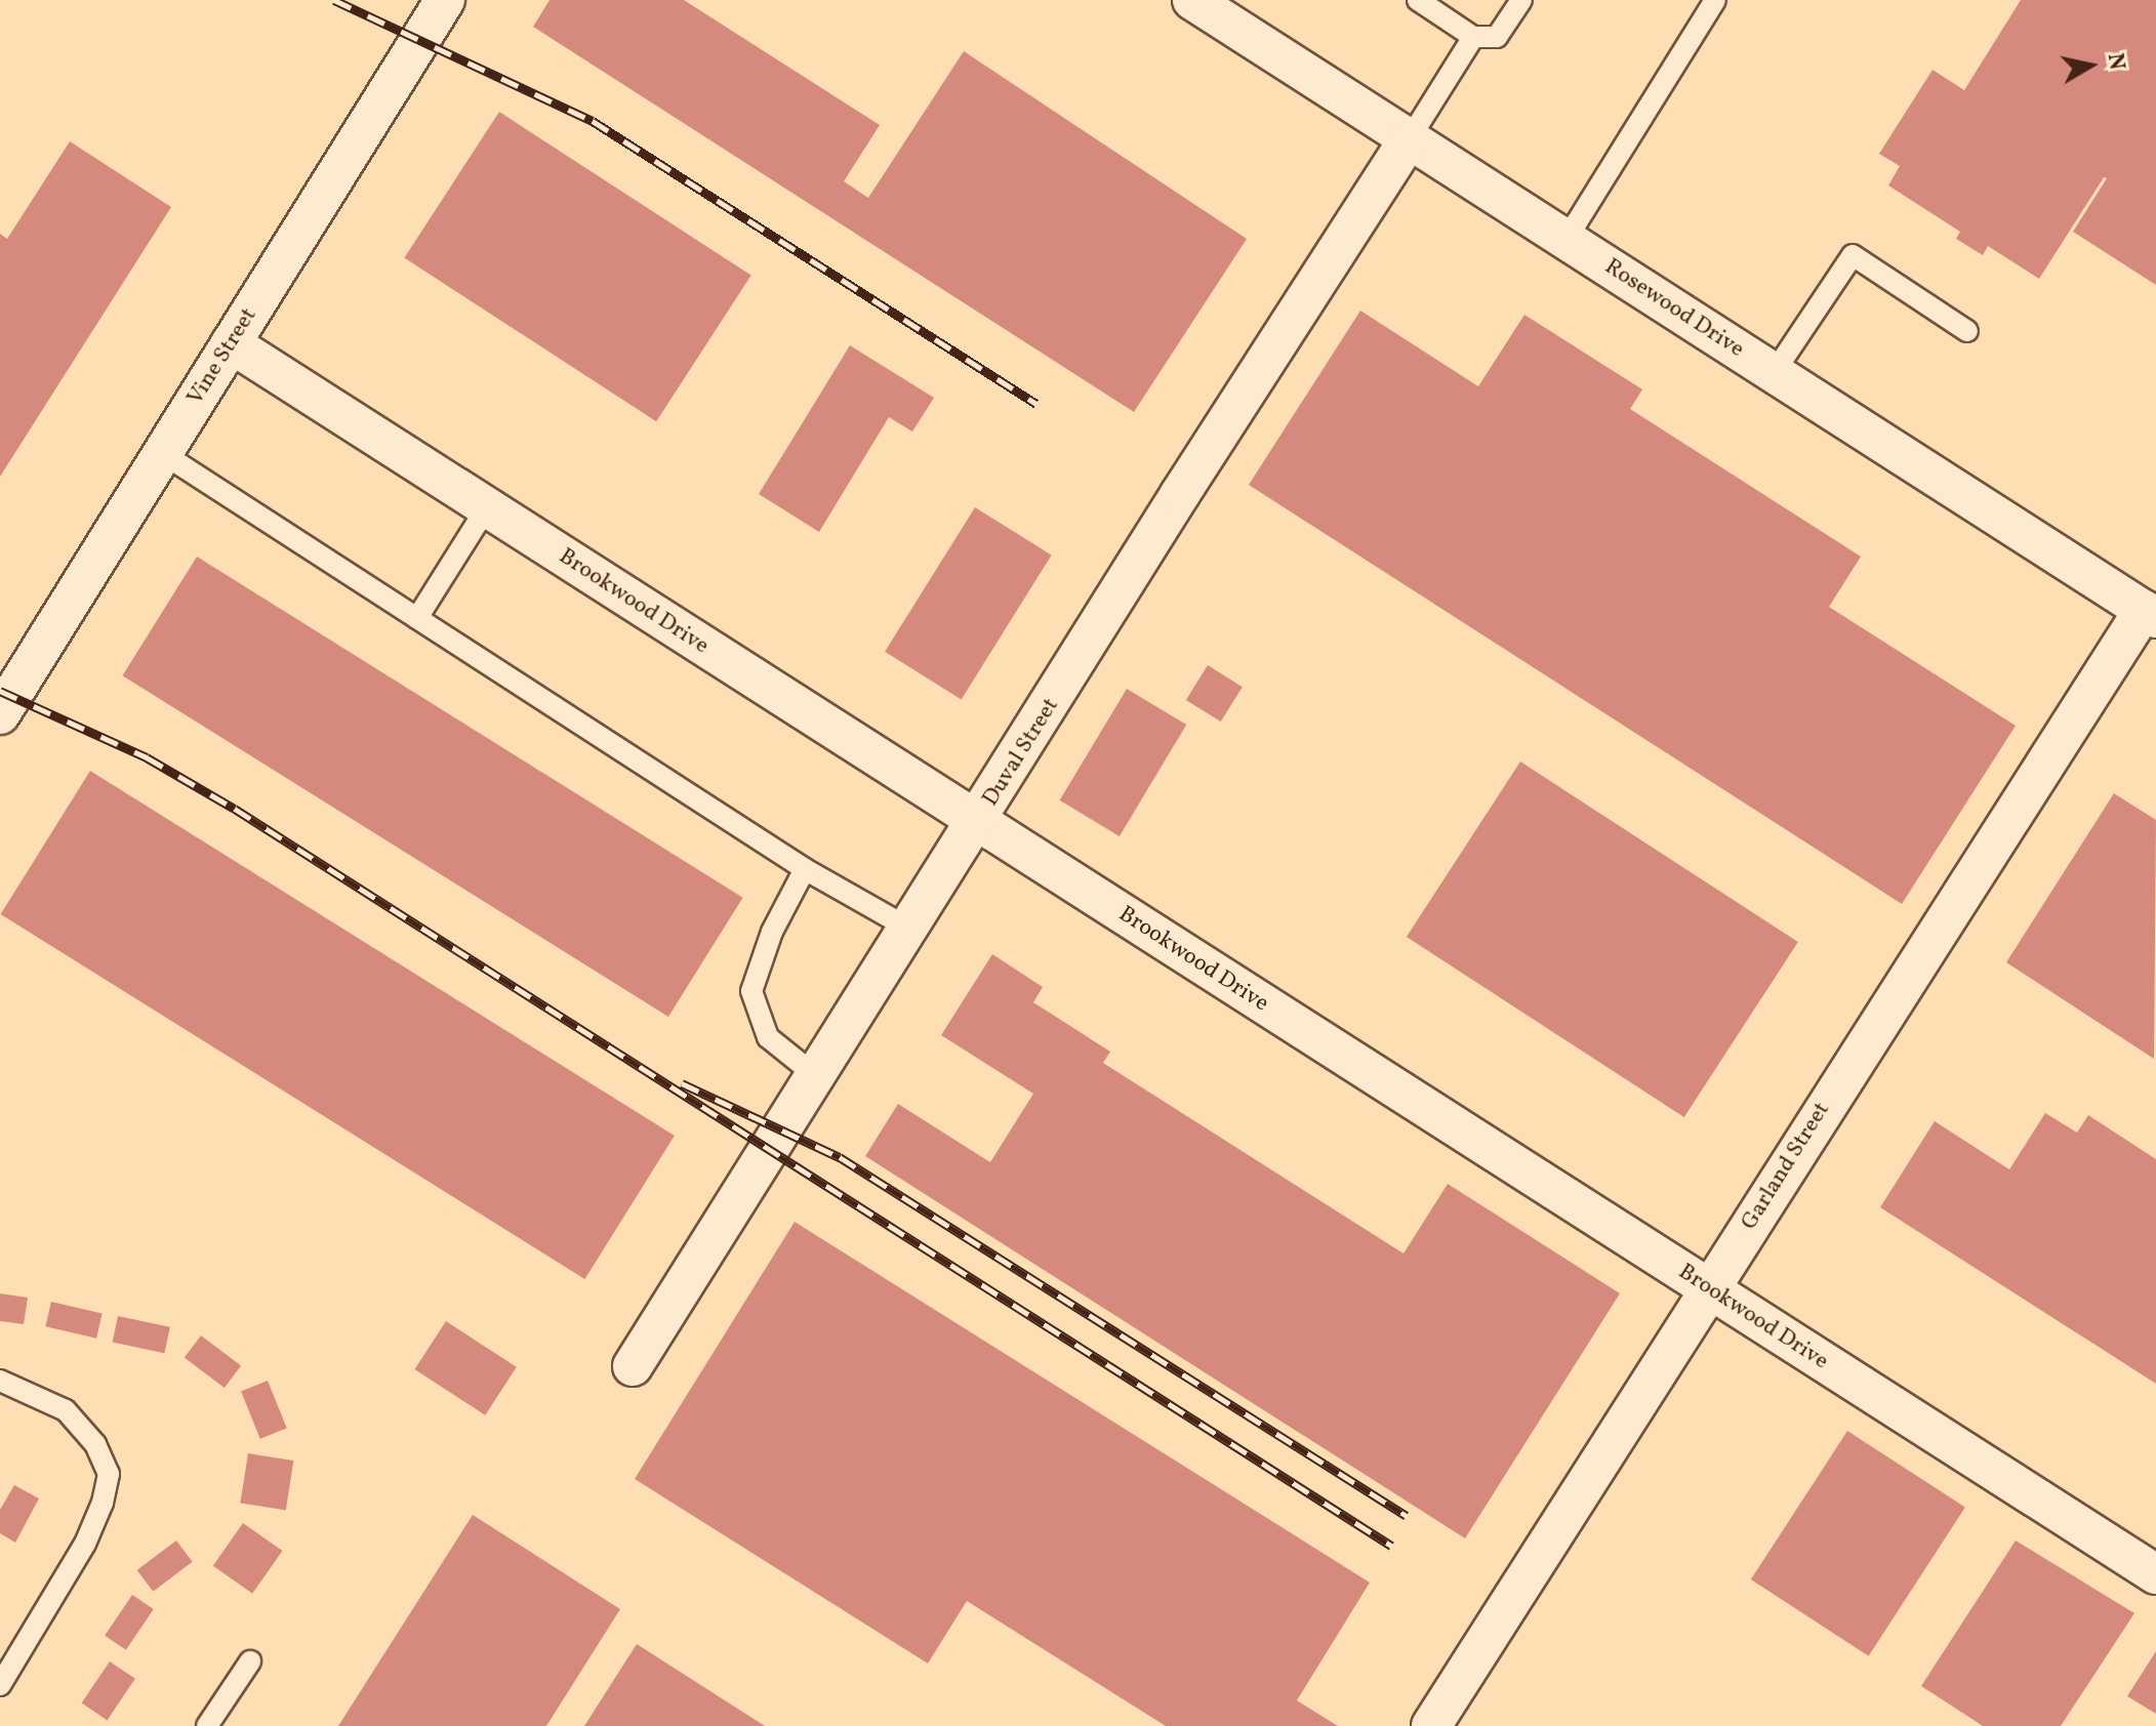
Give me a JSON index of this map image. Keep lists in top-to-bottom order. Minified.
{"streets":{"street":["Rosewood Drive","Vine Street","Brookwood Drive","Duval Street","Garland Street"]},"crossings":[["Rosewood Drive","Duval Street"],["Rosewood Drive","Garland Street"],["Vine Street","Brookwood Drive"],["Brookwood Drive","Duval Street"],["Brookwood Drive","Garland Street"]],"north":"right"}
